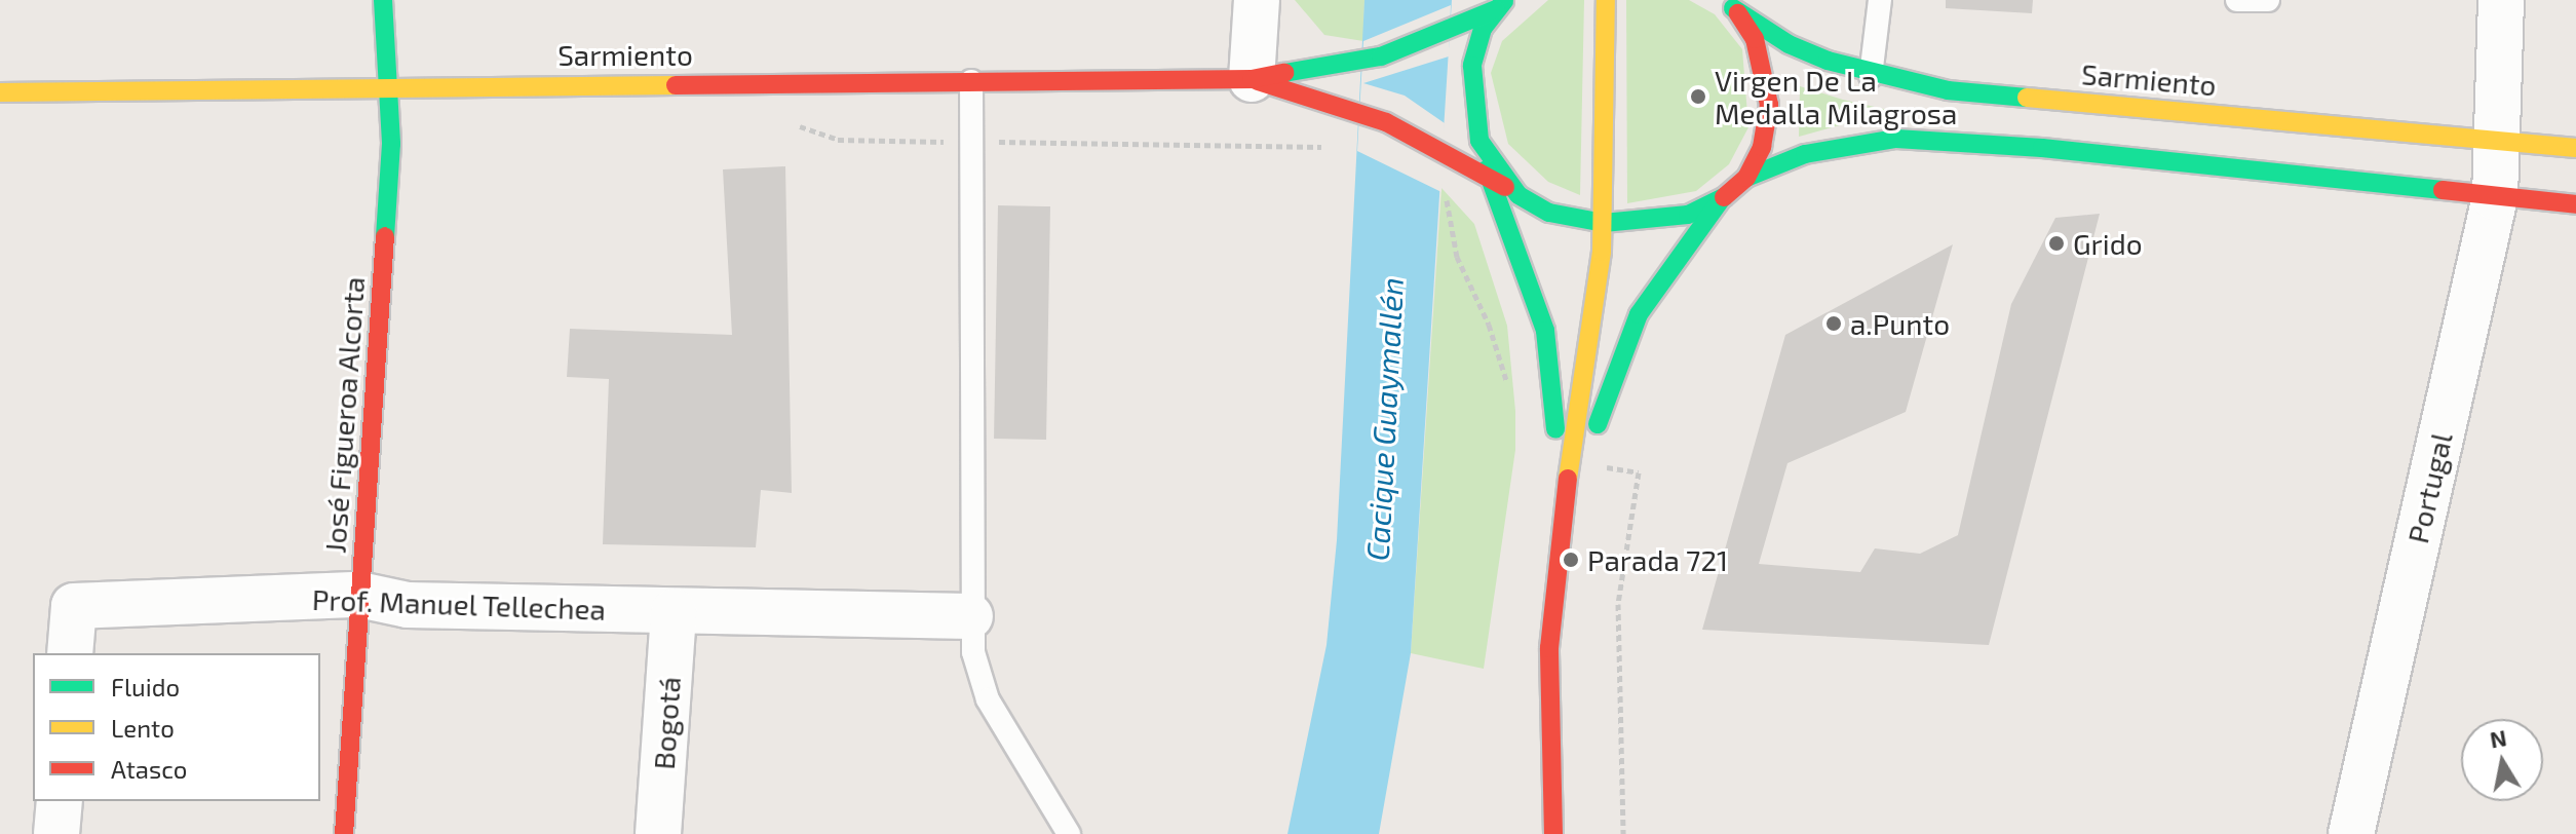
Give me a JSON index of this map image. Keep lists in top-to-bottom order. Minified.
{"streets":{"main road":["Sarmiento","José Figueroa Alcorta"],"street":["Portugal","Prof. Manuel Tellechea","Bogotá"]},"crossings":[["Sarmiento","José Figueroa Alcorta"],["Sarmiento","Portugal"],["José Figueroa Alcorta","Prof. Manuel Tellechea"],["Prof. Manuel Tellechea","Bogotá"]],"water":["Cacique Guaymallén"],"places":["Virgen De La Medalla Milagrosa","Grido","a.Punto","Parada 721"],"legend":["Fluido","Lento","Atasco"],"north":"top"}
